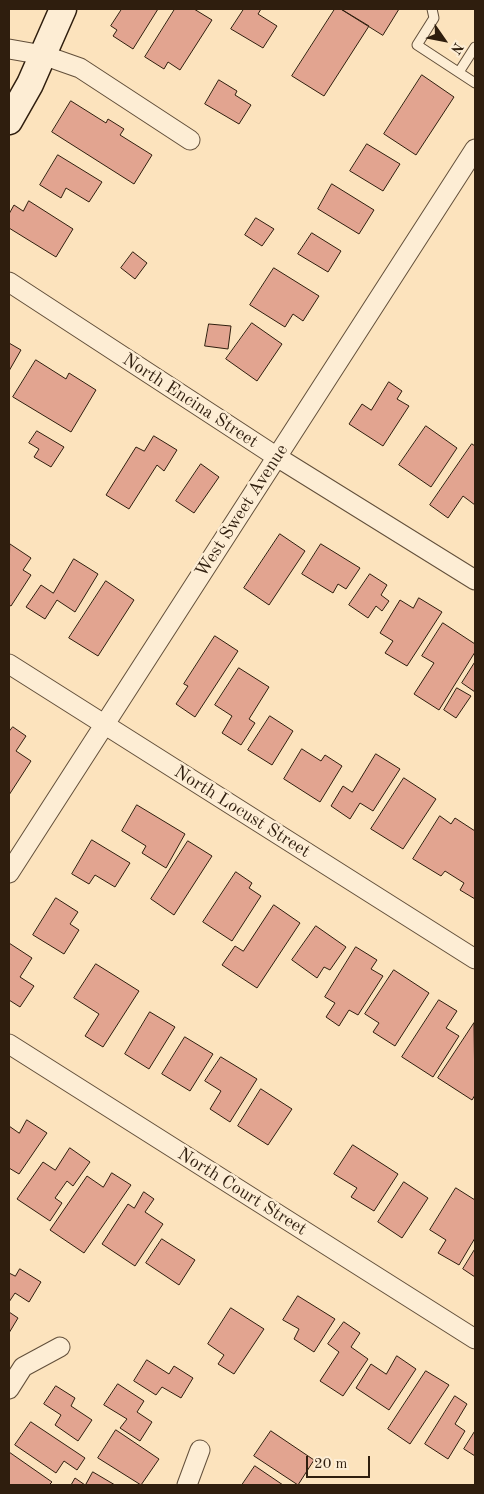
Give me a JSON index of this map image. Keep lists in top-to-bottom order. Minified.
{"streets":{"street":["North Encina Street","West Sweet Avenue","North Locust Street","North Court Street"]},"crossings":[["North Encina Street","West Sweet Avenue"],["West Sweet Avenue","North Locust Street"]],"scale_bar":"20 m","north":"bottom right"}
